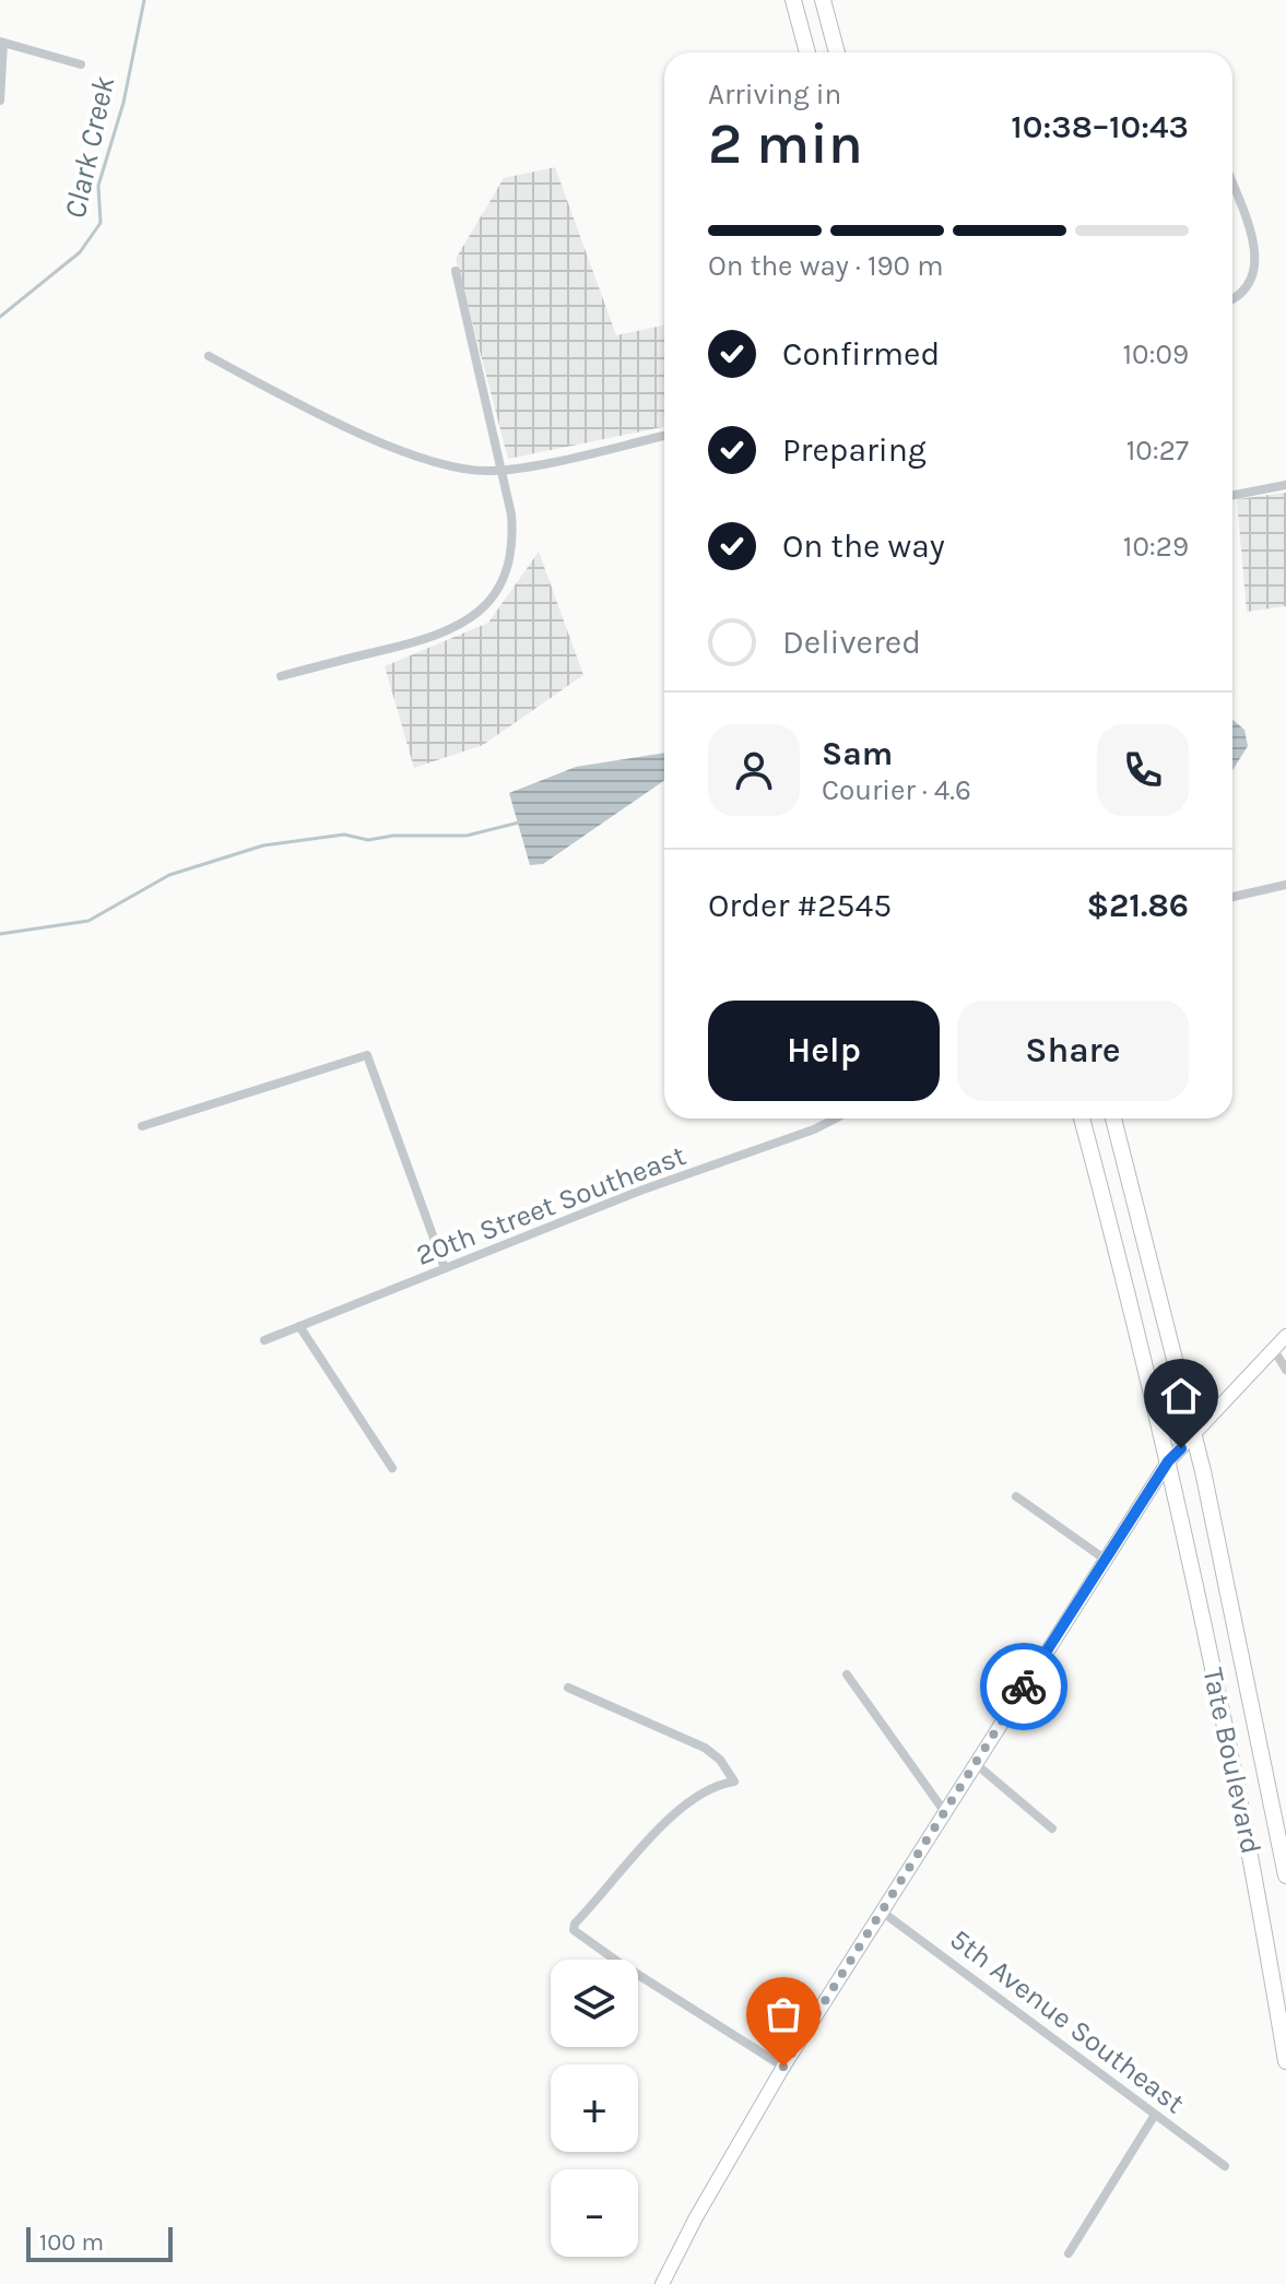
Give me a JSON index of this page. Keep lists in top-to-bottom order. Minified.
{"streets":{"main road":["Tate Boulevard"],"street":["20th Street Southeast","5th Avenue Southeast"]},"water":["Clark Creek"],"scale_bar":"100 m","page":{"heading":["2 min","Arriving in","10:38–10:43"],"panel":["Sam","Courier · 4.6","Order #2545","$21.86"],"bar":"On the way · 190 m","list":[["Confirmed","10:09"],["Preparing","10:27"],["On the way","10:29"],"Delivered"],"buttons":["Help","Share"],"map_buttons":["+","−"],"scale":"100 m"}}
